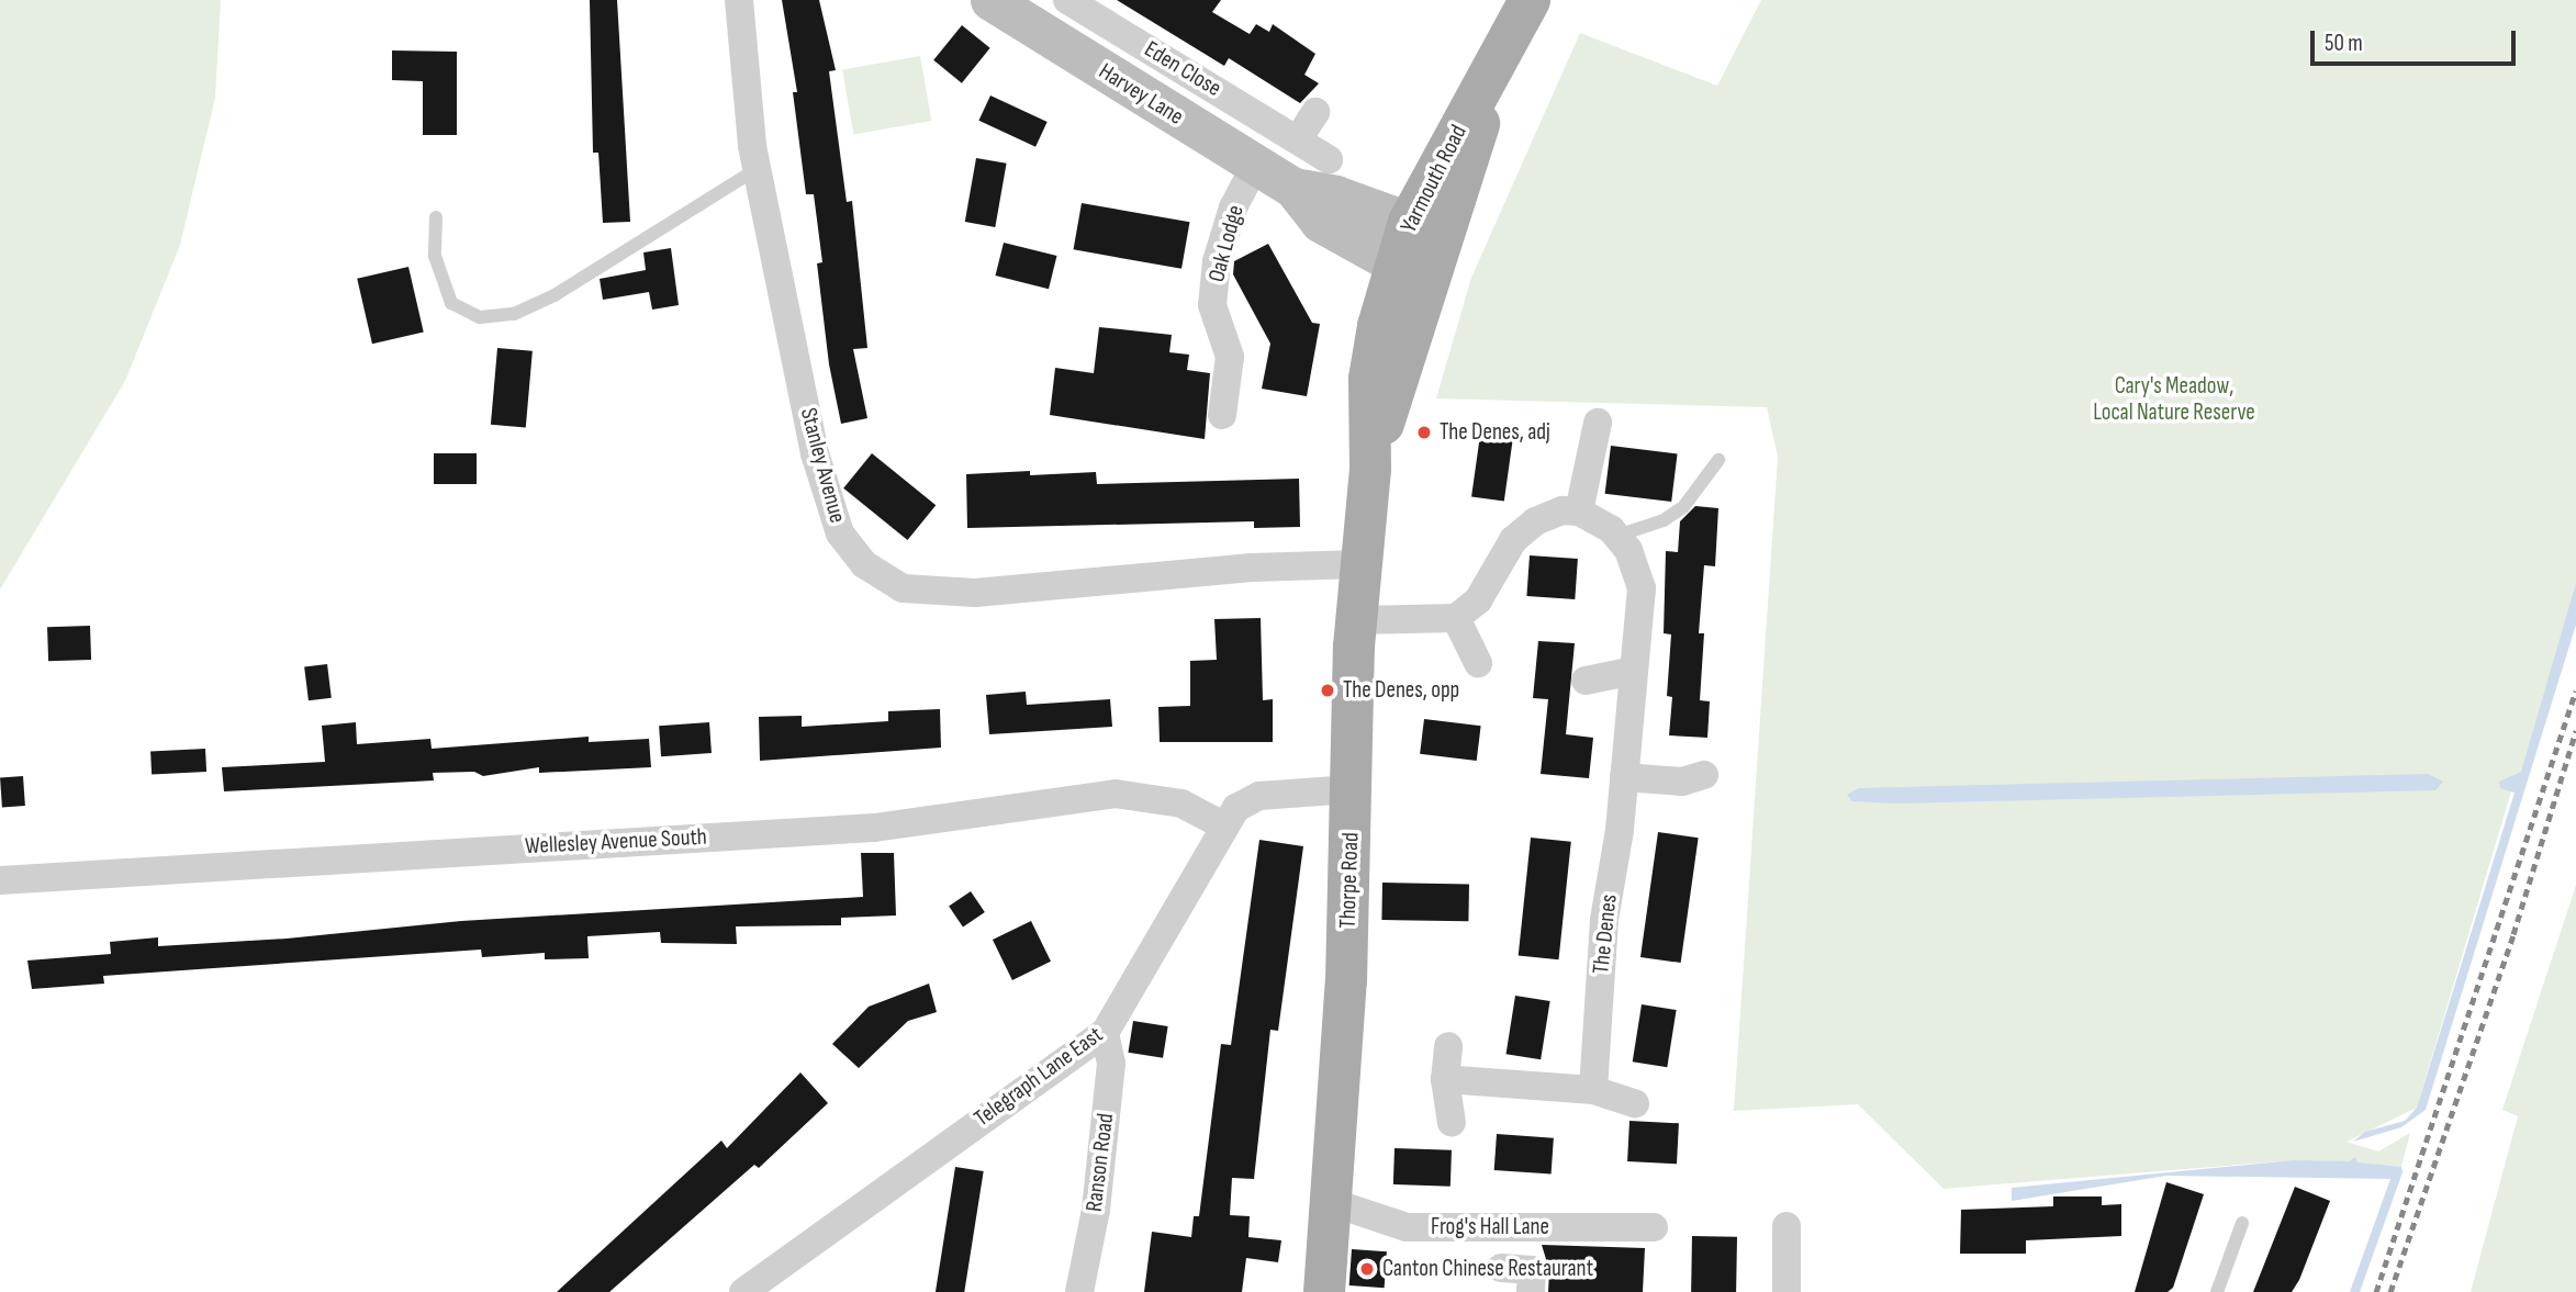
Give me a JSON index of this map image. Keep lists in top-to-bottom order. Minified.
{"streets":{"main road":["Yarmouth Road","Thorpe Road"],"street":["Eden Close","Harvey Lane","Oak Lodge","Stanley Avenue","Wellesley Avenue South","The Denes","Telegraph Lane East","Ranson Road","Frog's Hall Lane"]},"crossings":[["Harvey Lane","Yarmouth Road"],["Harvey Lane","Oak Lodge"],["Harvey Lane","Thorpe Road"],["Yarmouth Road","Thorpe Road"],["Stanley Avenue","Thorpe Road"],["Wellesley Avenue South","Telegraph Lane East"],["Thorpe Road","Telegraph Lane East"],["Thorpe Road","Frog's Hall Lane"],["Telegraph Lane East","Ranson Road"]],"parks":["Cary's Meadow, Local Nature Reserve"],"places":["The Denes, adj","The Denes, opp","Canton Chinese Restaurant"],"scale_bar":"50 m"}
